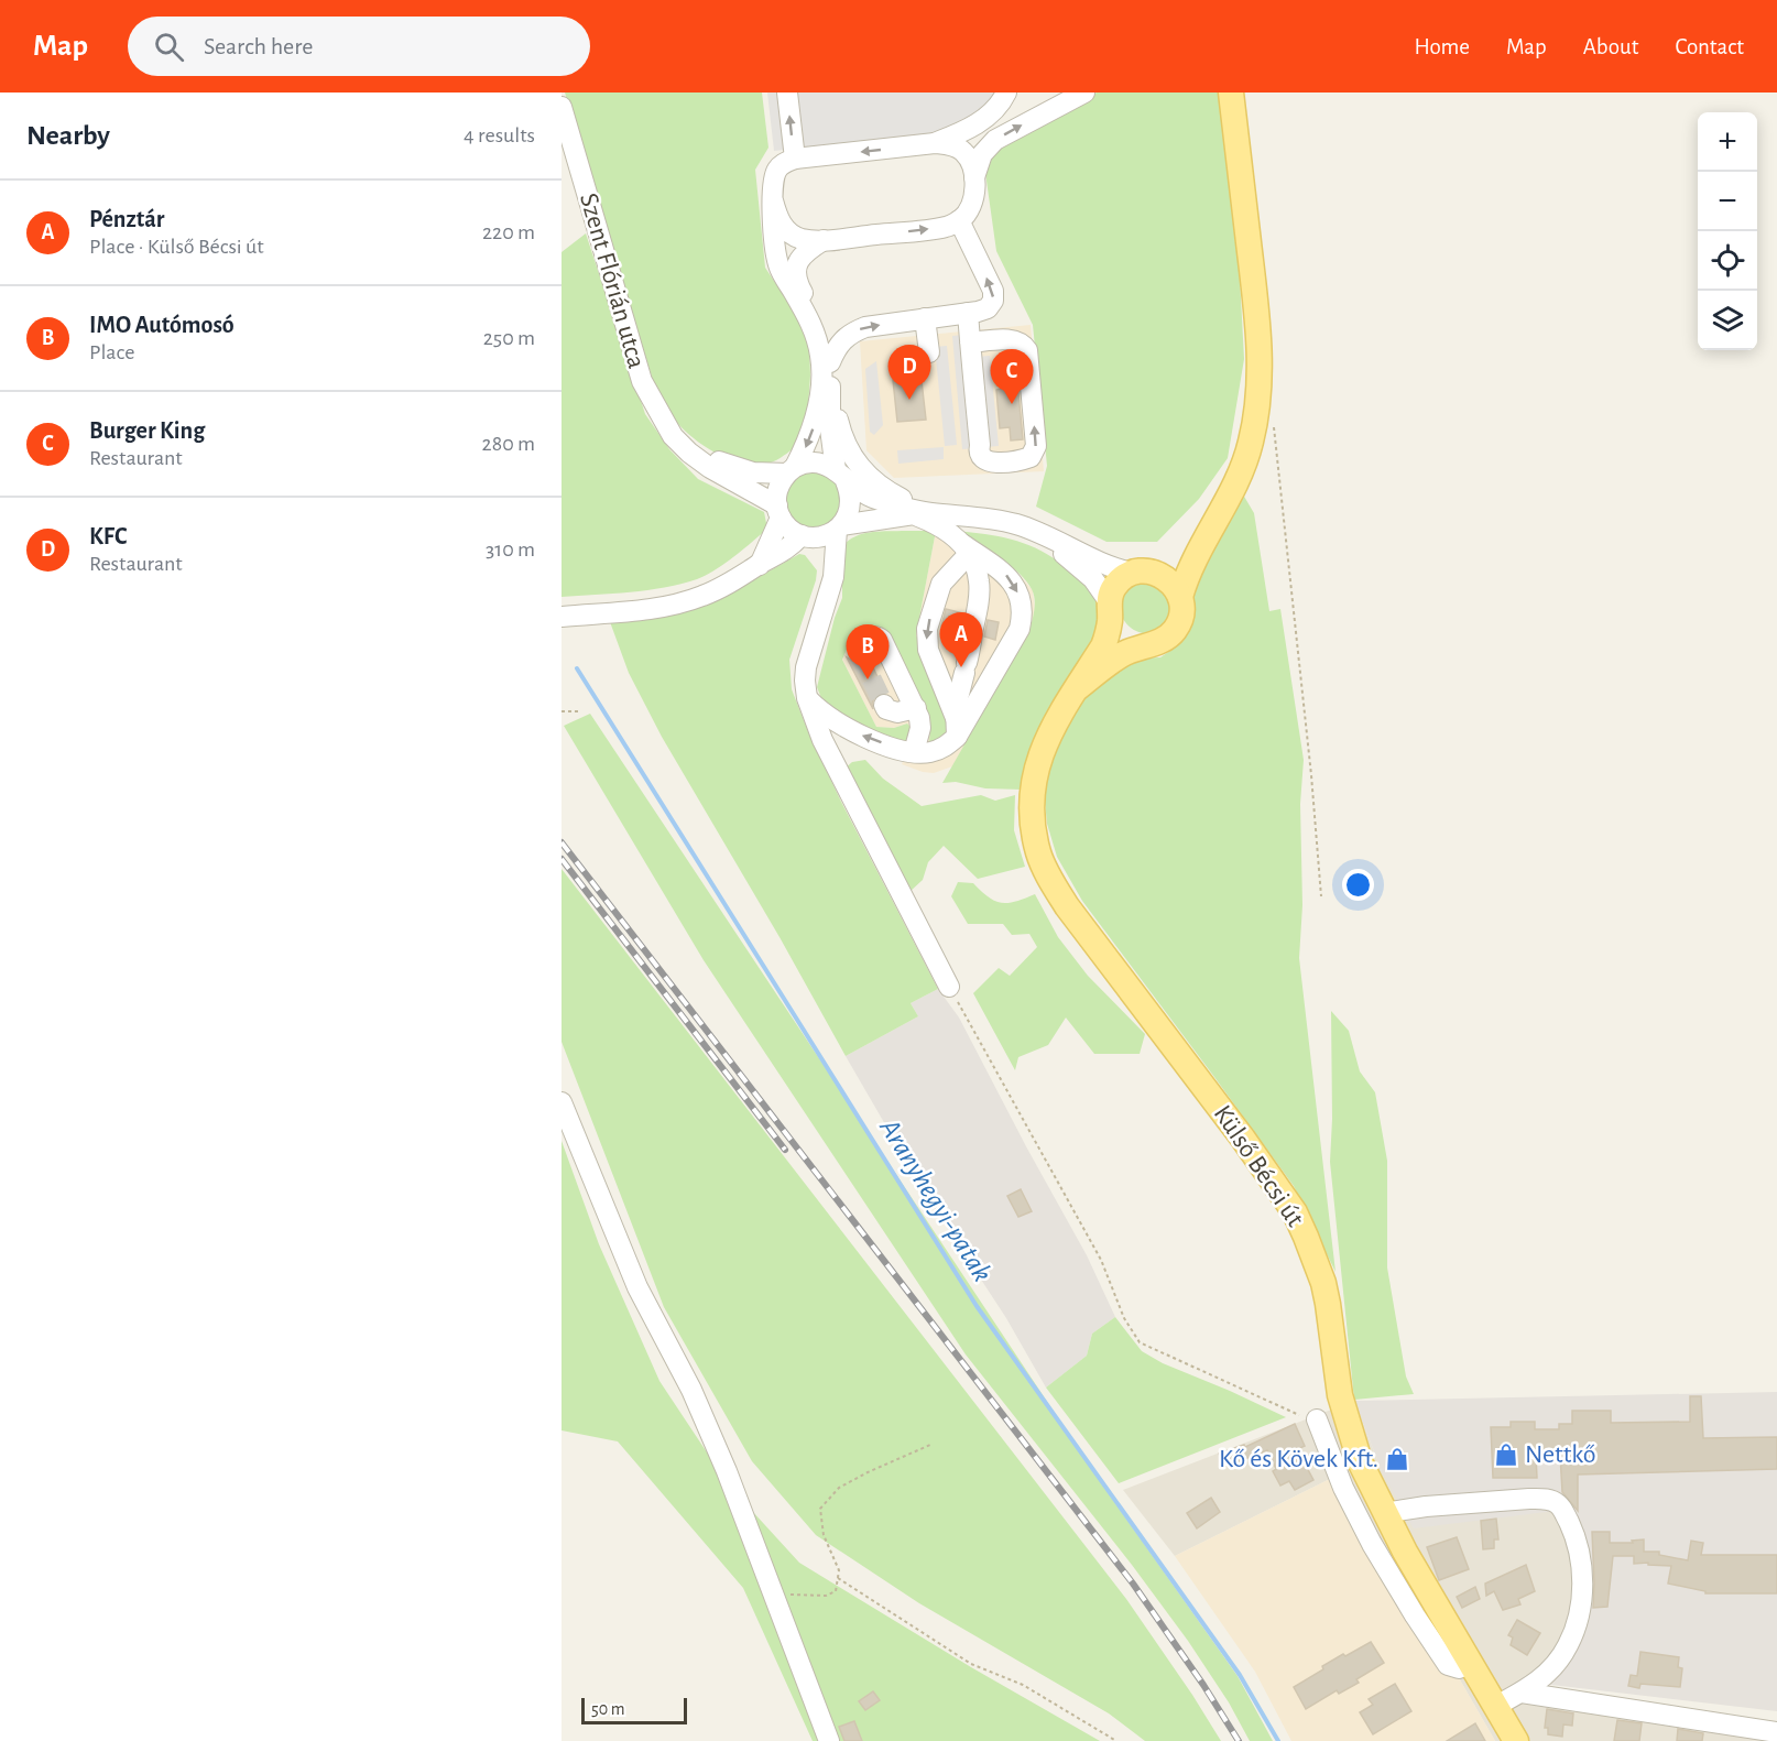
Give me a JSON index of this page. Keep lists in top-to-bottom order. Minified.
{"streets":{"main road":["Külső Bécsi út"],"street":["Szent Flórián utca"]},"water":["Aranyhegyi-patak"],"places":{"shop":["Nettkő","Kő és Kövek Kft."]},"scale_bar":"50 m","page":{"header":"Map","search":"Search here","nav":["Home","Map","About","Contact"],"heading":["Nearby","4 results"],"map_buttons":["+","−"],"list":[{"mark":"A","name":"Pénztár","note":"Place · Külső Bécsi út","value":"220 m"},{"mark":"B","name":"IMO Autómosó","note":"Place","value":"250 m"},{"mark":"C","name":"Burger King","note":"Restaurant","value":"280 m"},{"mark":"D","name":"KFC","note":"Restaurant","value":"310 m"}],"pins":["D","C","A","B"],"scale":"50 m"}}
